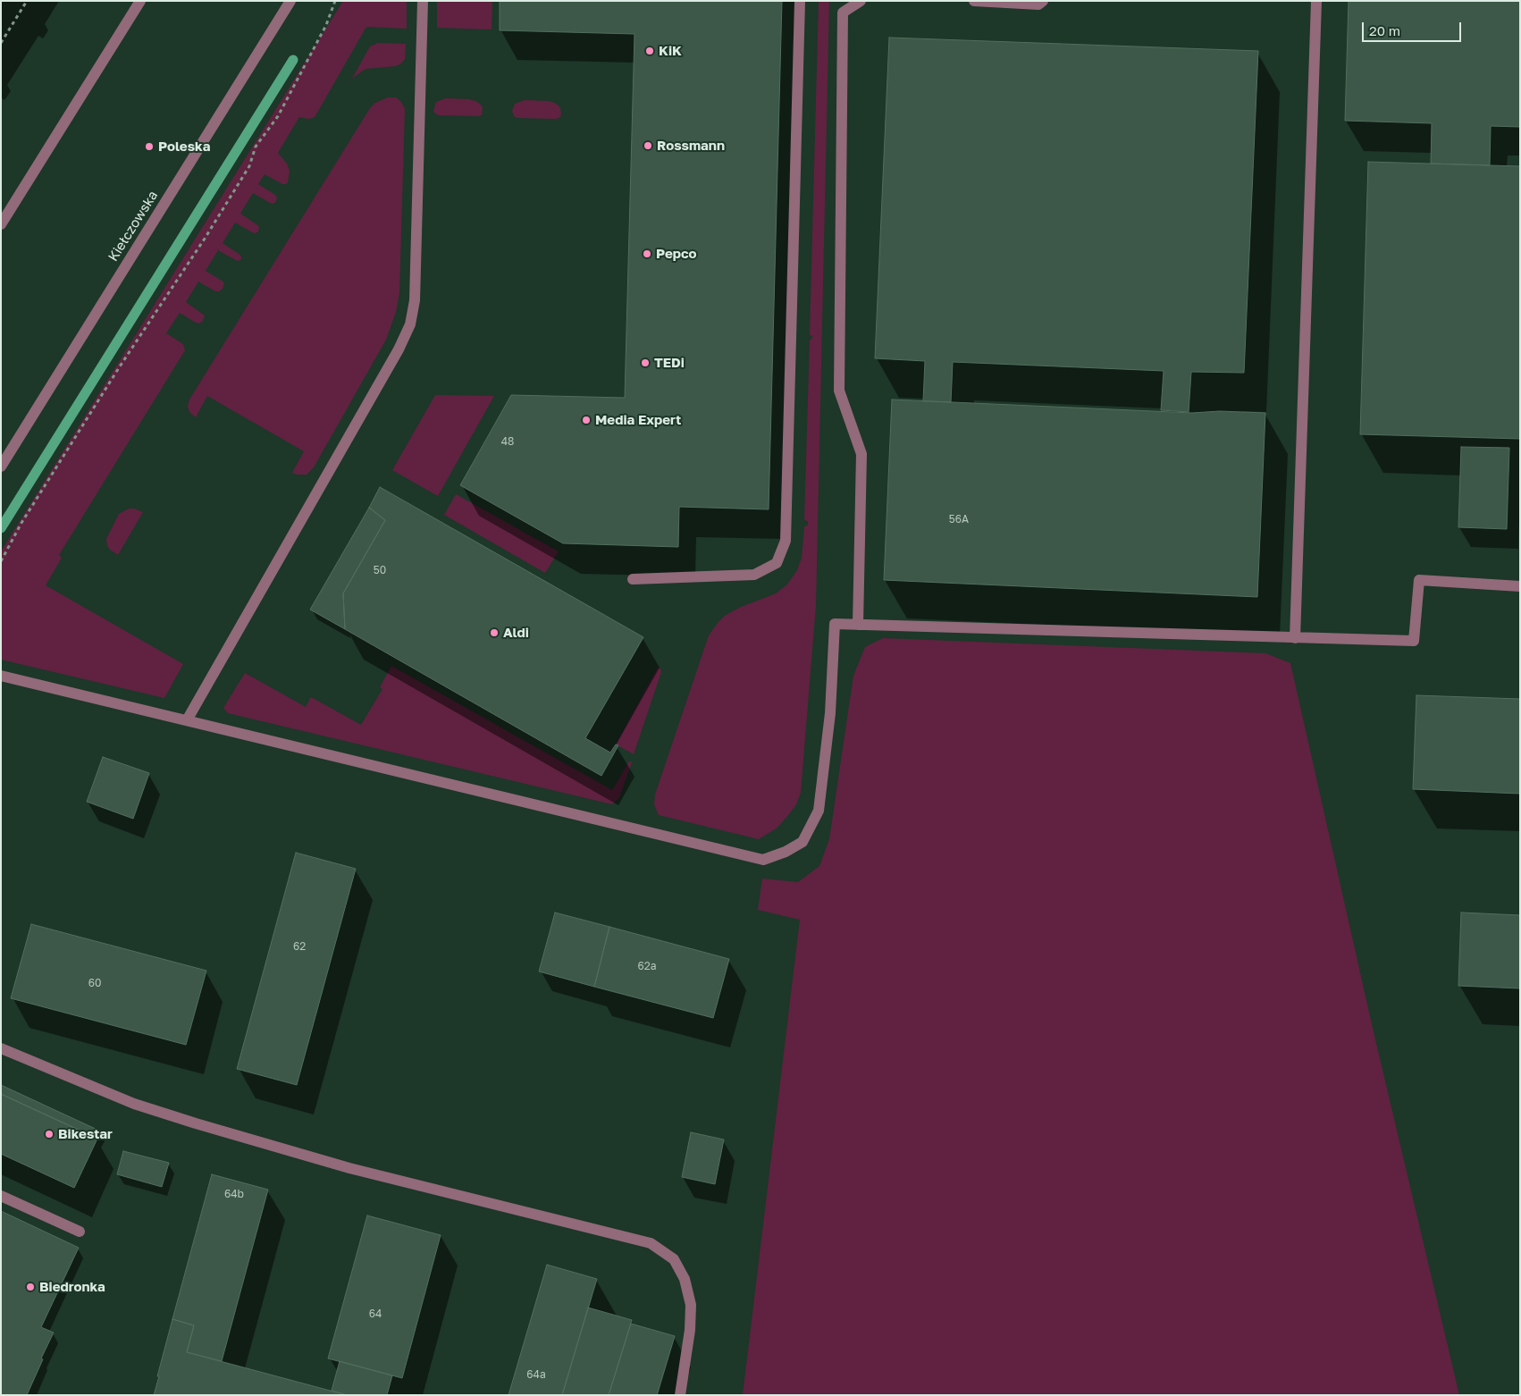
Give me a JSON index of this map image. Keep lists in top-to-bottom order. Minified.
{"streets":{"street":["Kiełczowska"]},"places":["KiK","Rossmann","Poleska","Pepco","TEDi","Media Expert","Aldi","Bikestar","Biedronka"],"house_numbers":["48","56A","50","62","62a","60","64b","64","64a"],"scale_bar":"20 m"}
